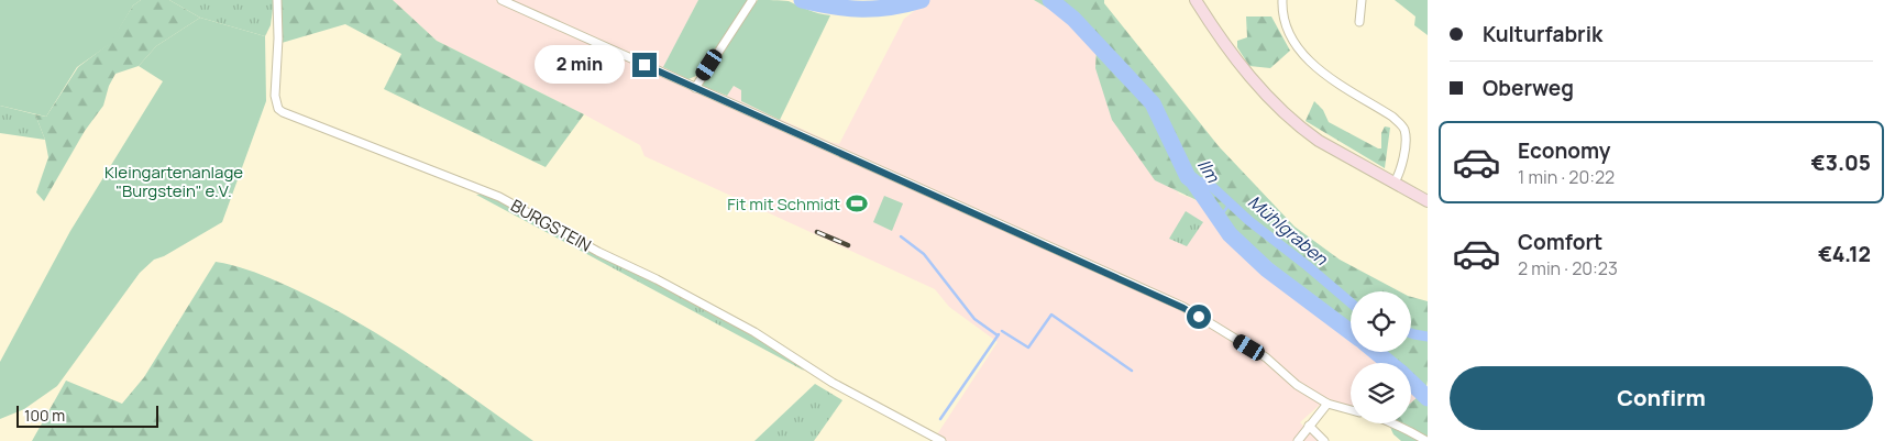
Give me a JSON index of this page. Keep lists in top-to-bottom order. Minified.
{"streets":{"street":["BURGSTEIN"]},"water":["Ilm","Mühlgraben"],"parks":["Kleingartenanlage \"Burgstein\" e.V."],"places":{"sports":["Fit mit Schmidt"]},"scale_bar":"100 m","page":{"banner":["Kulturfabrik","Oberweg"],"bubble":"2 min","list":[{"name":"Economy","note":"1 min · 20:22","value":"€3.05"},{"name":"Comfort","note":"2 min · 20:23","value":"€4.12"}],"buttons":"Confirm","scale":"100 m"}}
